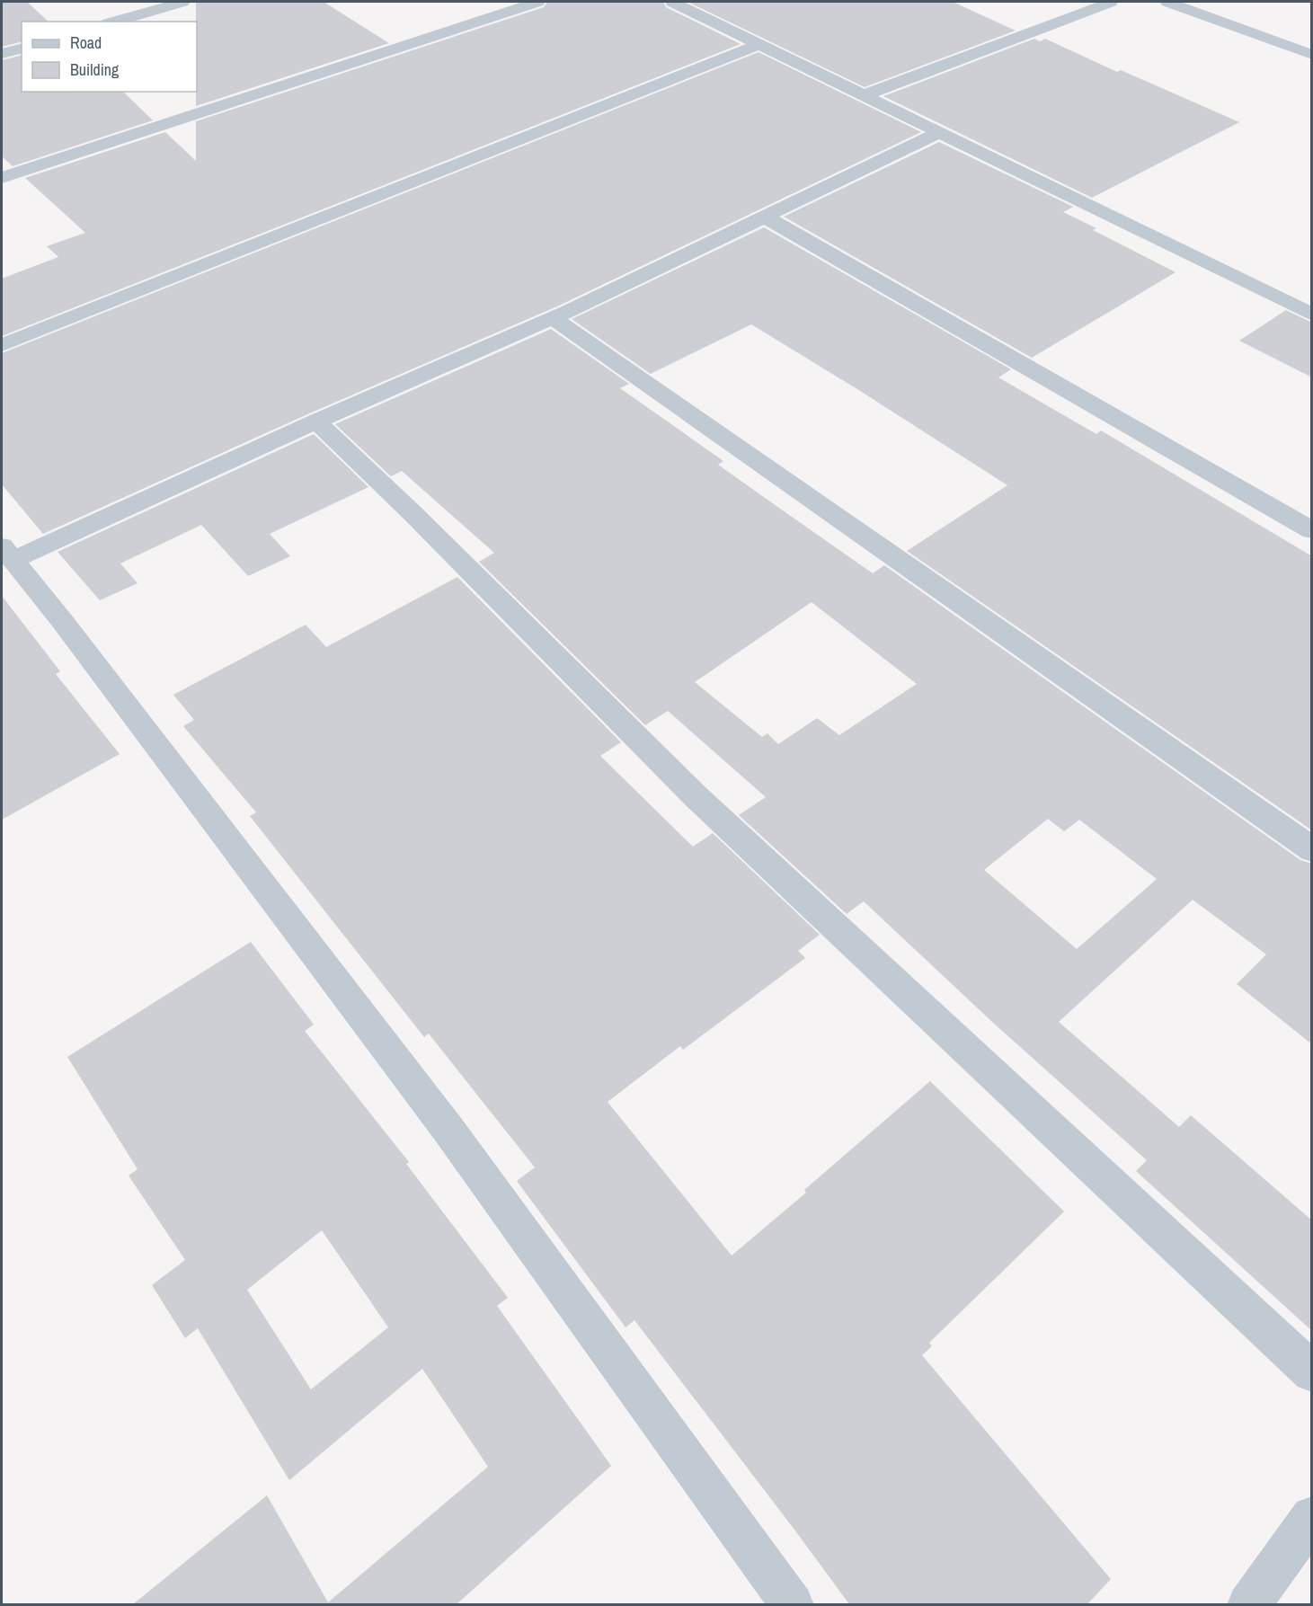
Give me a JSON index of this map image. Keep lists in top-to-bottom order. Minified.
{"legend":["Road","Building"]}
